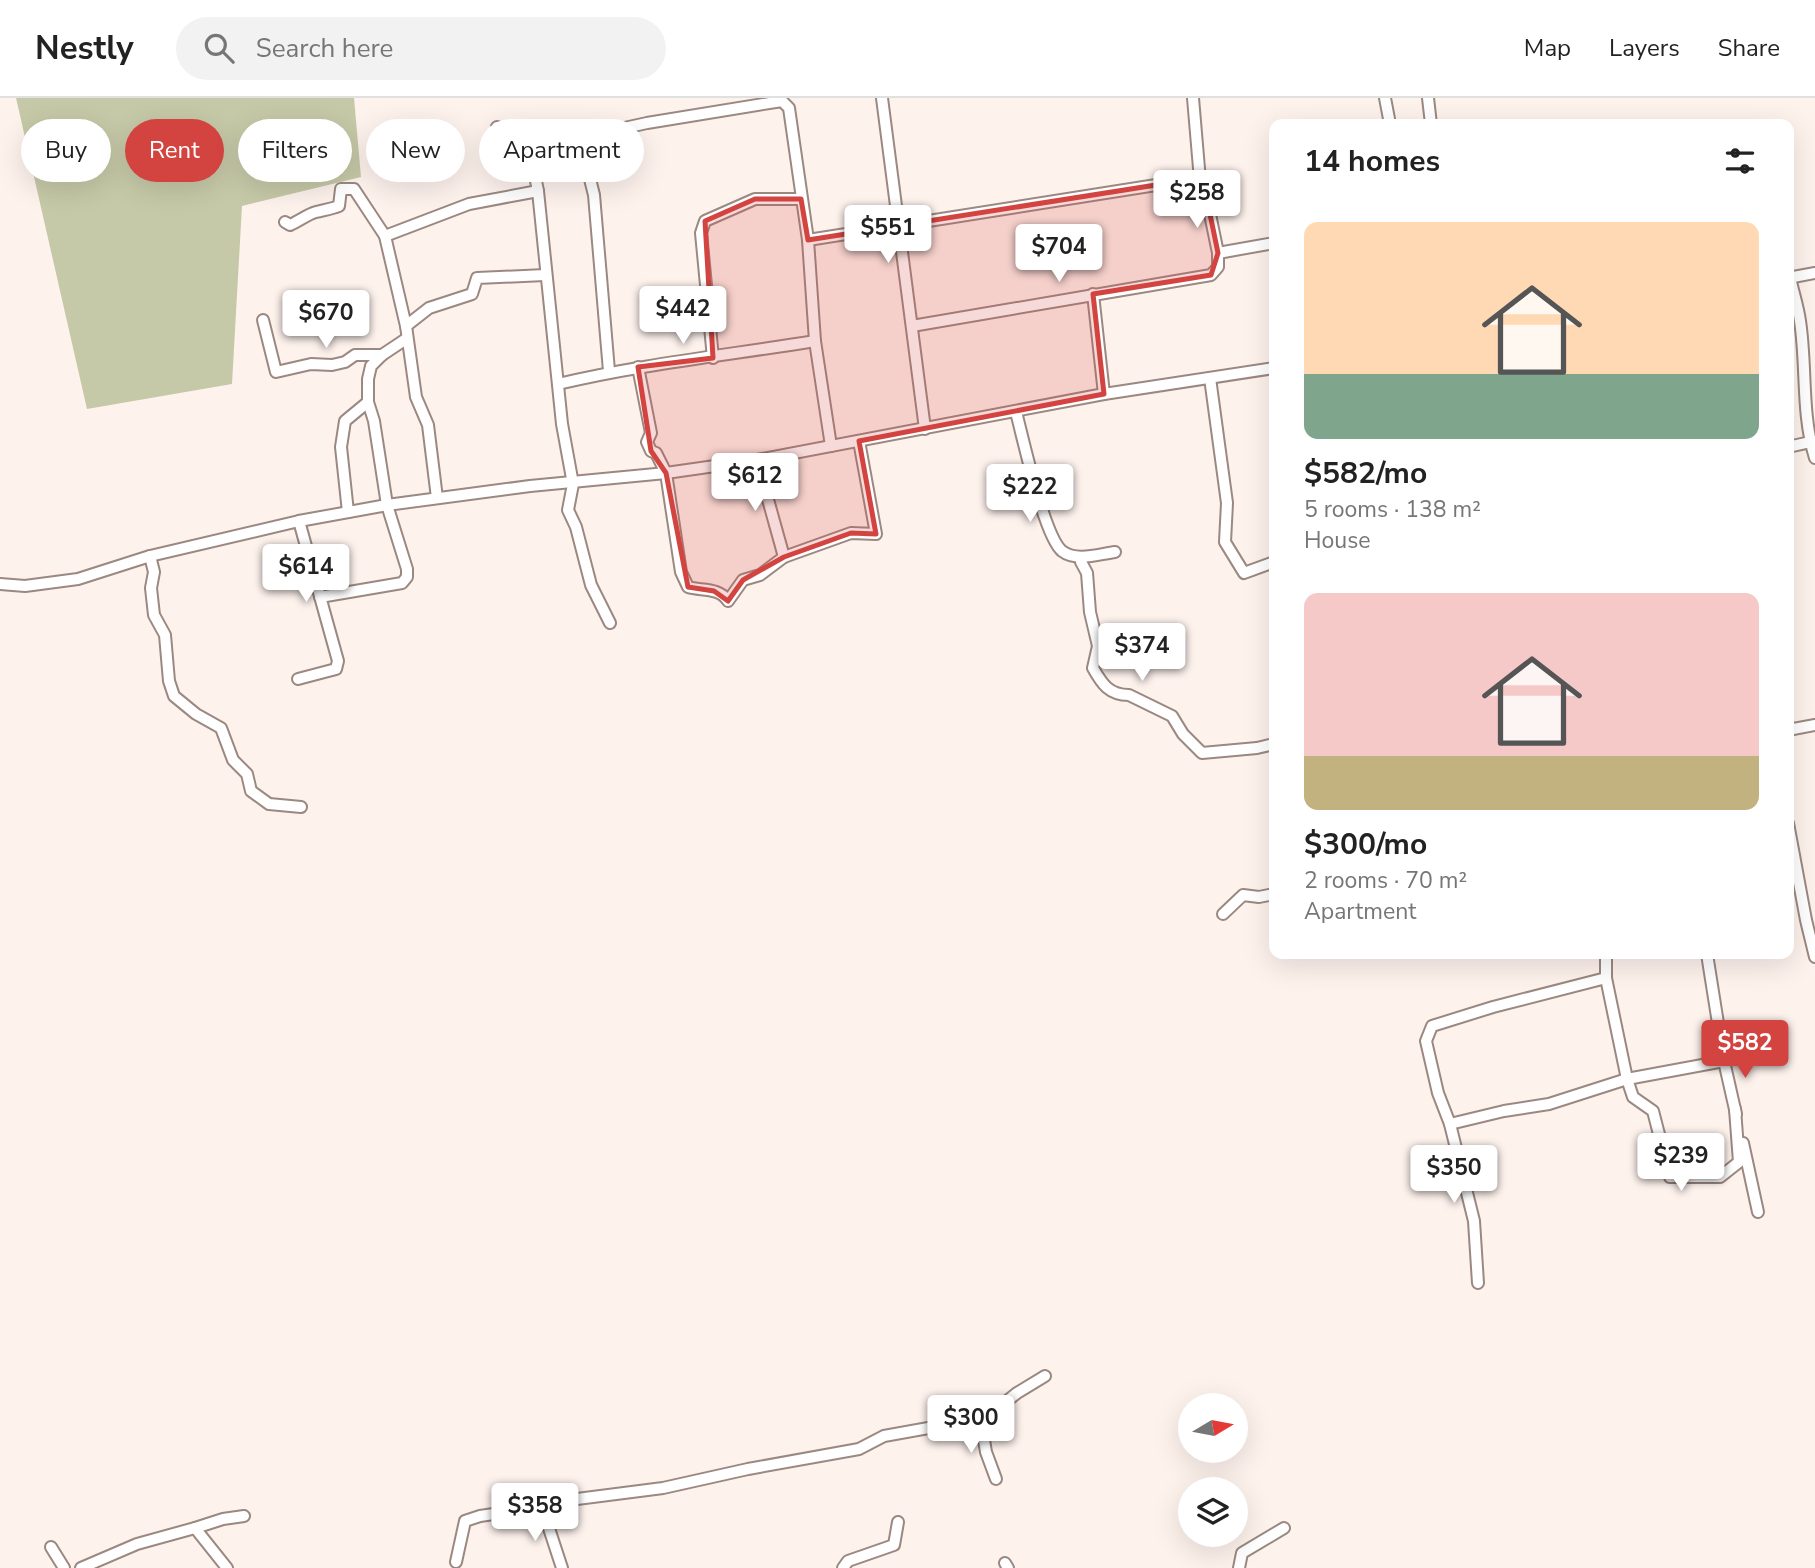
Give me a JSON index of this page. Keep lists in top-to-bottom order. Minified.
{"north":"right","page":{"header":"Nestly","search":"Search here","nav":["Map","Layers","Share"],"chip":["Buy","Rent","Filters","New","Apartment"],"heading":"14 homes","price":["$258","$551","$704","$442","$670","$612","$222","$614","$374","$582","$239","$350","$300","$358"],"list":[{"name":"$582/mo","note":"5 rooms · 138 m² · House"},{"name":"$300/mo","note":"2 rooms · 70 m² · Apartment"}]}}
